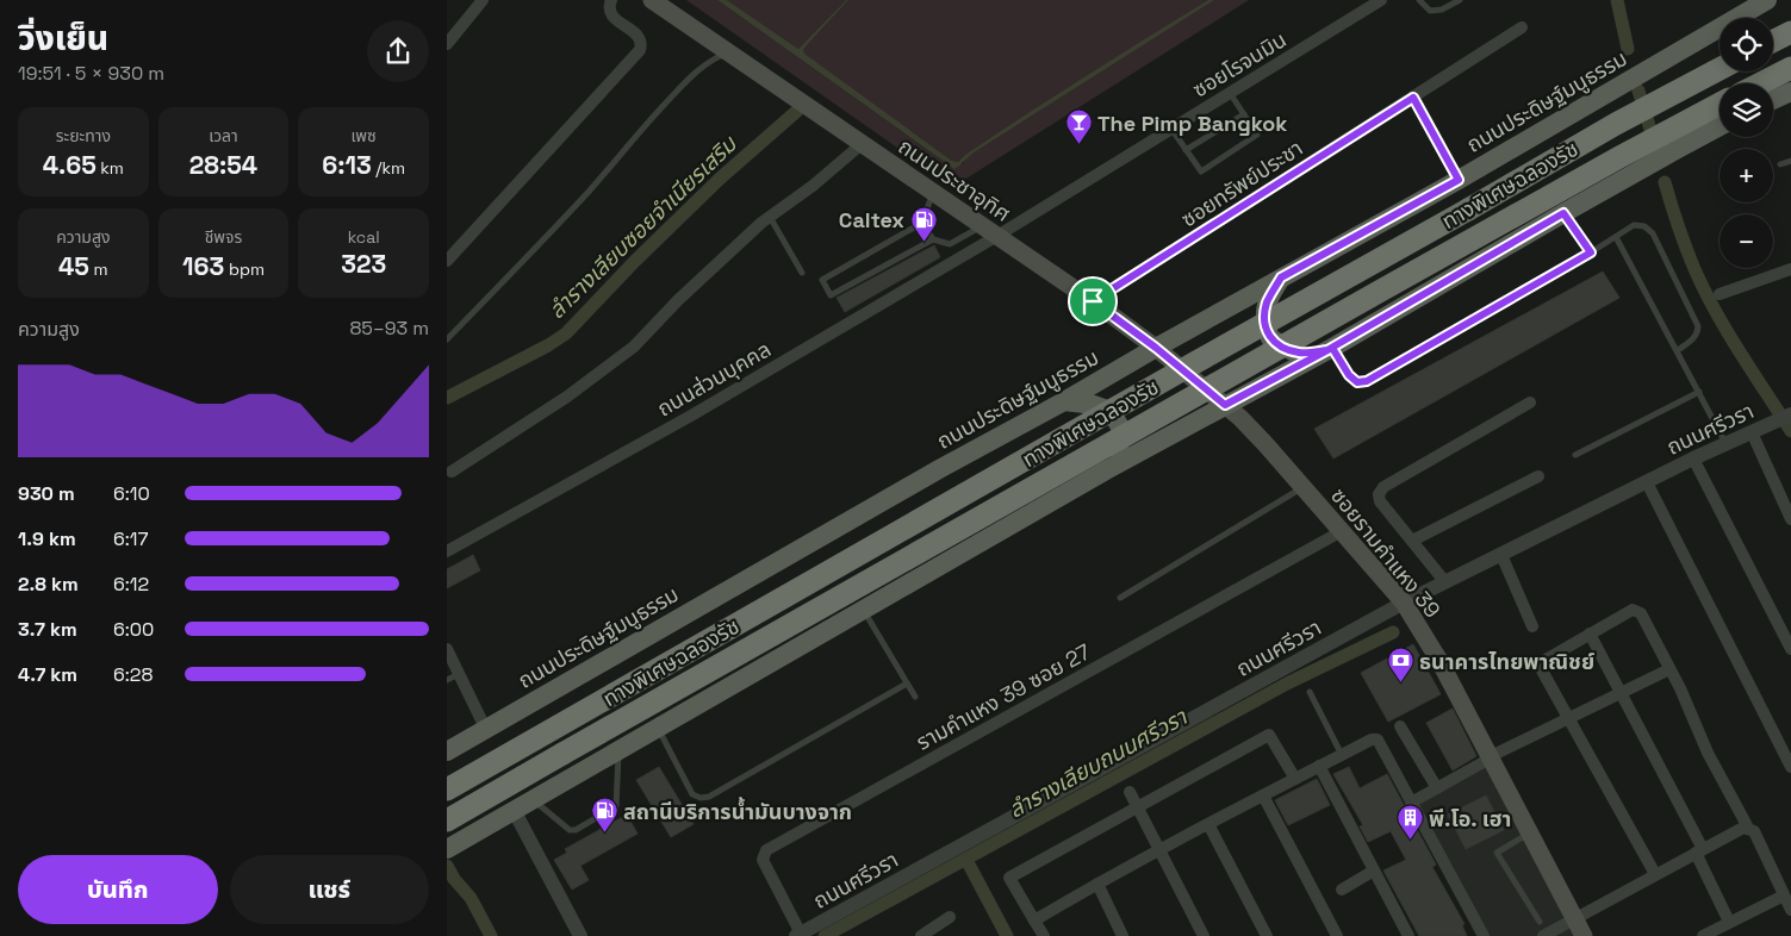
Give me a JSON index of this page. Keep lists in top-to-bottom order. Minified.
{"streets":{"highway":["ทางพิเศษฉลองรัช"],"main road":["ถนนประดิษฐ์มนูธรรม","ถนนประชาอุทิศ","ซอยรามคำแหง 39"],"street":["ซอยโรจนมิน","ซอยทรัพย์ประชา","ถนนส่วนบุคคล","ถนนศรีวรา","รามคำแหง 39 ซอย 27"]},"crossings":[["ซอยโรจนมิน","ถนนประชาอุทิศ"],["ซอยโรจนมิน","ถนนส่วนบุคคล"],["ถนนประดิษฐ์มนูธรรม","ถนนประชาอุทิศ"],["ถนนประชาอุทิศ","ซอยทรัพย์ประชา"],["ถนนประชาอุทิศ","ถนนส่วนบุคคล"],["ถนนประชาอุทิศ","ซอยรามคำแหง 39"],["ถนนศรีวรา","ซอยรามคำแหง 39"],["ถนนศรีวรา","รามคำแหง 39 ซอย 27"],["ซอยรามคำแหง 39","รามคำแหง 39 ซอย 27"]],"water":["ลำรางเลียบซอยจำเนียรเสริม","ลำรางเลียบถนนศรีวรา"],"places":{"bar":["The Pimp Bangkok"],"fuel station":["Caltex","สถานีบริการน้ำมันบางจาก"],"bank":["ธนาคารไทยพาณิชย์"],"building":["พี.โอ. เฮา"]},"page":{"heading":["วิ่งเย็น","19:51 · 5 × 930 m"],"map_buttons":["+","−"],"stats":[["ระยะทาง","4.65 km"],["เวลา","28:54"],["เพซ","6:13 /km"],["ความสูง","45 m"],["ชีพจร","163 bpm"],["kcal","323"]],"chart":["ความสูง","85–93 m"],"list":[{"name":"930 m","note":"6:10"},{"name":"1.9 km","note":"6:17"},{"name":"2.8 km","note":"6:12"},{"name":"3.7 km","note":"6:00"},{"name":"4.7 km","note":"6:28"}],"buttons":["บันทึก","แชร์"]}}
